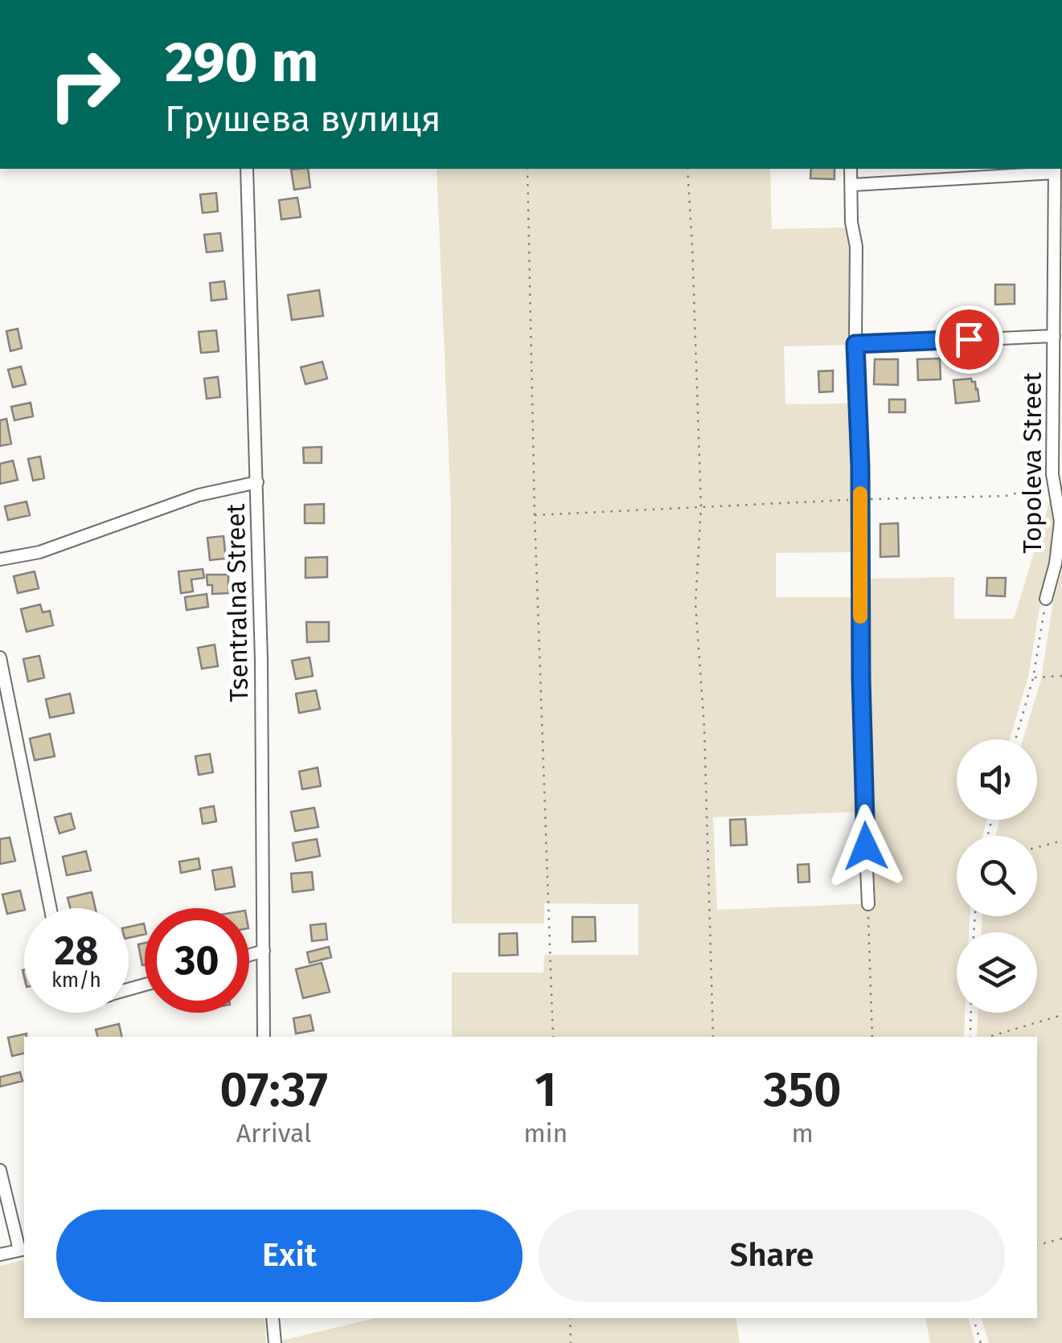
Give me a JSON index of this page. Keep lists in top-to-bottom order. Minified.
{"streets":{"street":["Topoleva Street","Tsentralna Street"]},"page":{"turn":["290 m","Грушева вулиця"],"speed":"28 km/h","limit":"30","eta":["07:37","Arrival","1","min","350","m"],"buttons":["Exit","Share"]}}
